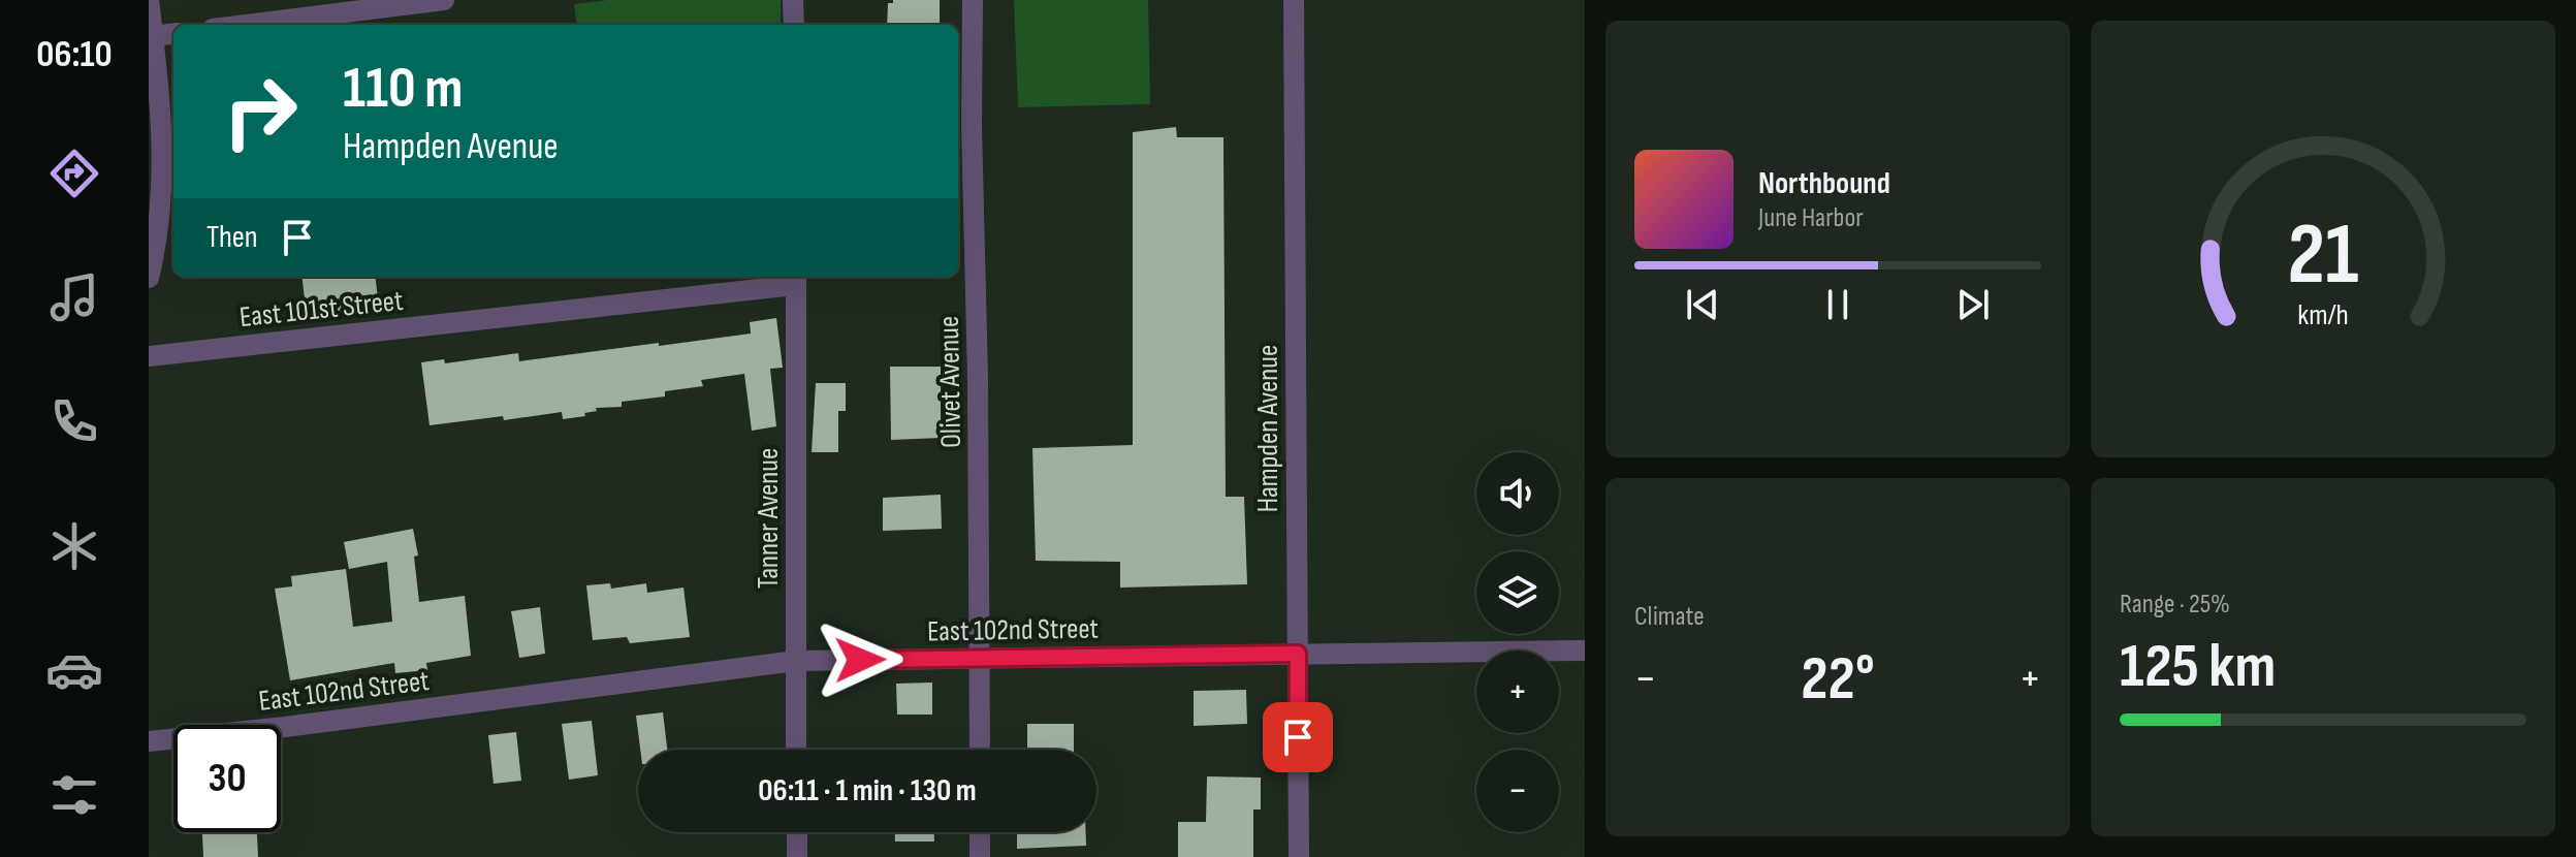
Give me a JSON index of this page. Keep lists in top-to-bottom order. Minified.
{"streets":{"street":["East 101st Street","Olivet Avenue","Hampden Avenue","Tanner Avenue","East 102nd Street"]},"crossings":[["East 101st Street","Tanner Avenue"],["Olivet Avenue","East 102nd Street"],["Hampden Avenue","East 102nd Street"],["Tanner Avenue","East 102nd Street"]],"page":{"tabs":"06:10","turn":["110 m","Hampden Avenue"],"song":["Northbound","June Harbor"],"then":"Then","map_buttons":["+","−"],"tile":["Climate",["Range · 25%","125 km"]],"heat":["−","22°","+"],"limit":"30","trip":"06:11 · 1 min · 130 m","gauge":["21","km/h"]}}
